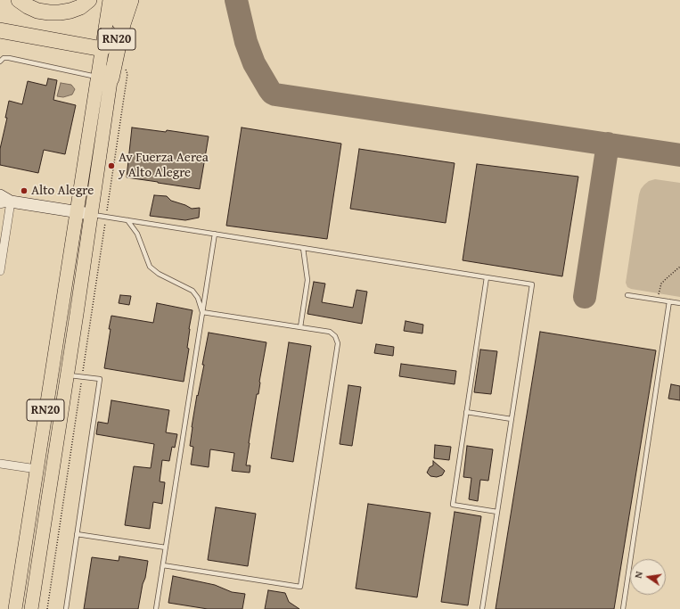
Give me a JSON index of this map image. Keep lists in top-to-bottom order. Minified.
{"streets":{"main road":["RN20"]},"places":["Av Fuerza Aerea y Alto Alegre","Alto Alegre"],"north":"left"}
